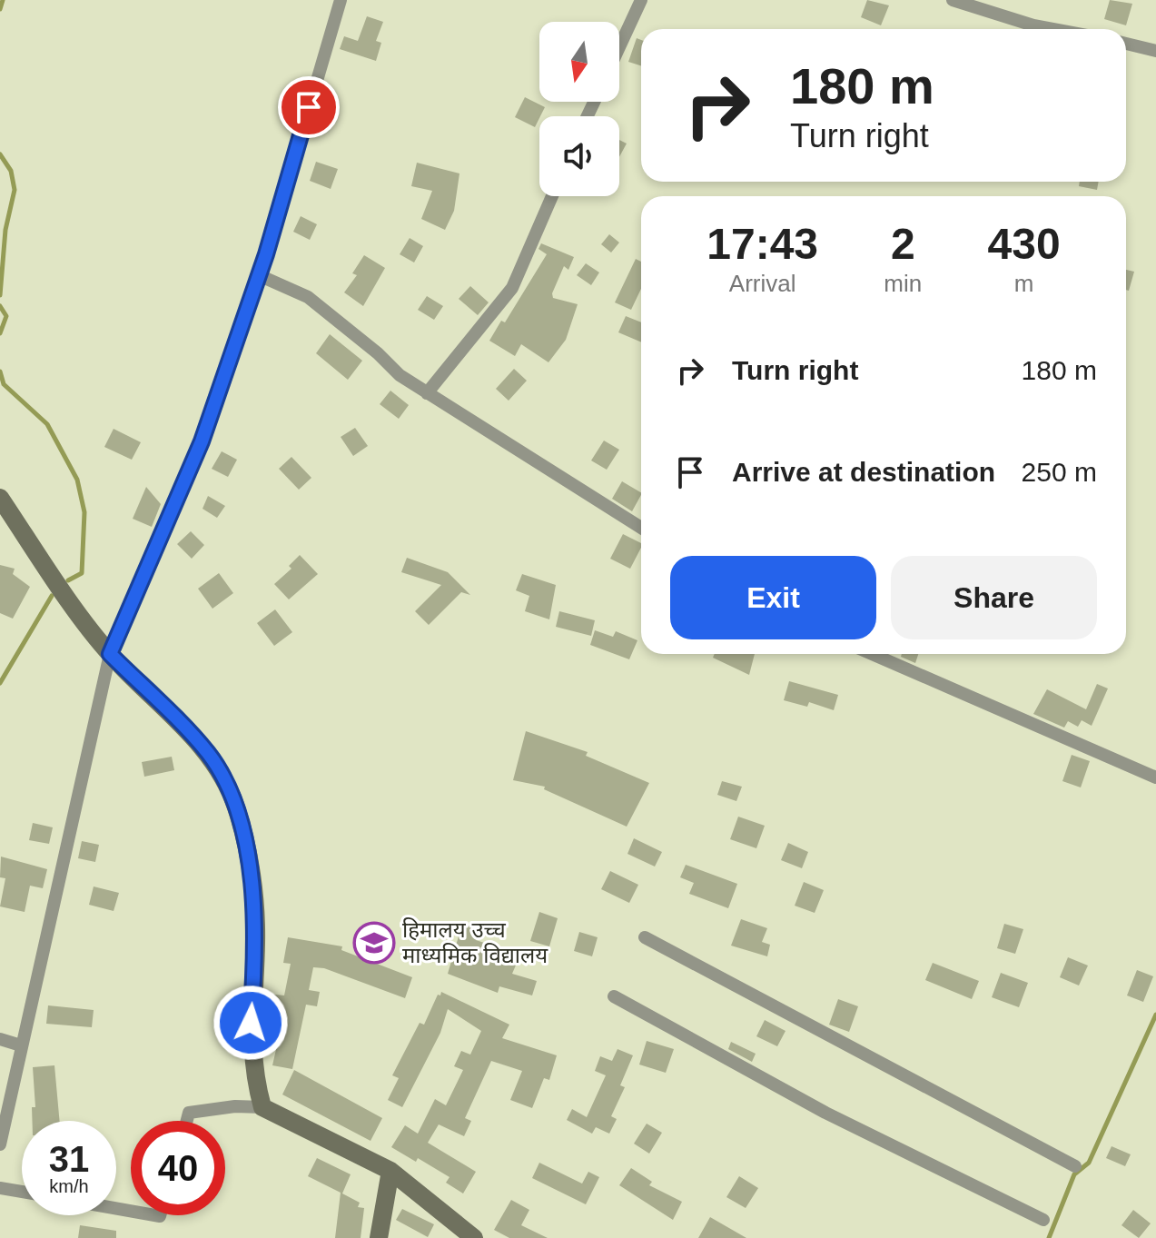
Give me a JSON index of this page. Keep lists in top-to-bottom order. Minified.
{"places":{"school or university":["हिमालय उच्च माध्यमिक विद्यालय"]},"north":"bottom","page":{"turn":["180 m","Turn right"],"eta":["17:43","Arrival","2","min","430","m"],"list":[{"name":"Turn right","value":"180 m"},{"name":"Arrive at destination","value":"250 m"}],"buttons":["Exit","Share"],"speed":"31 km/h","limit":"40"}}
